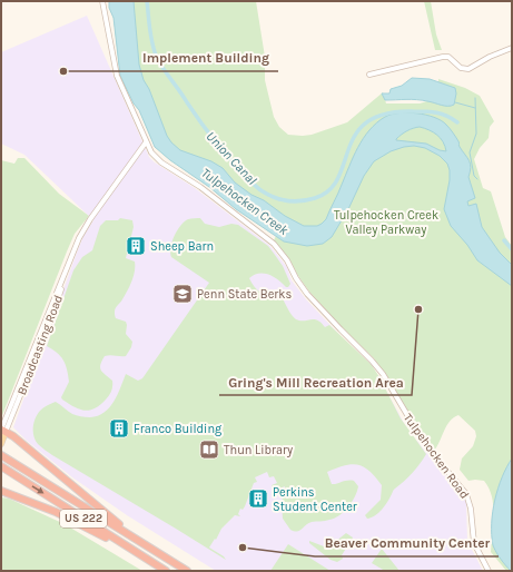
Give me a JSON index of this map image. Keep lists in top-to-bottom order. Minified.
{"streets":{"highway":["US 222"],"main road":["Broadcasting Road"],"street":["Tulpehocken Road"]},"crossings":[["Broadcasting Road","Tulpehocken Road"]],"water":["Union Canal","Tulpehocken Creek"],"parks":["Tulpehocken Creek Valley Parkway"],"places":{"other":["Implement Building","Gring's Mill Recreation Area","Beaver Community Center"],"building":["Sheep Barn","Franco Building","Perkins Student Center"],"school or university":["Penn State Berks"],"library":["Thun Library"]}}
